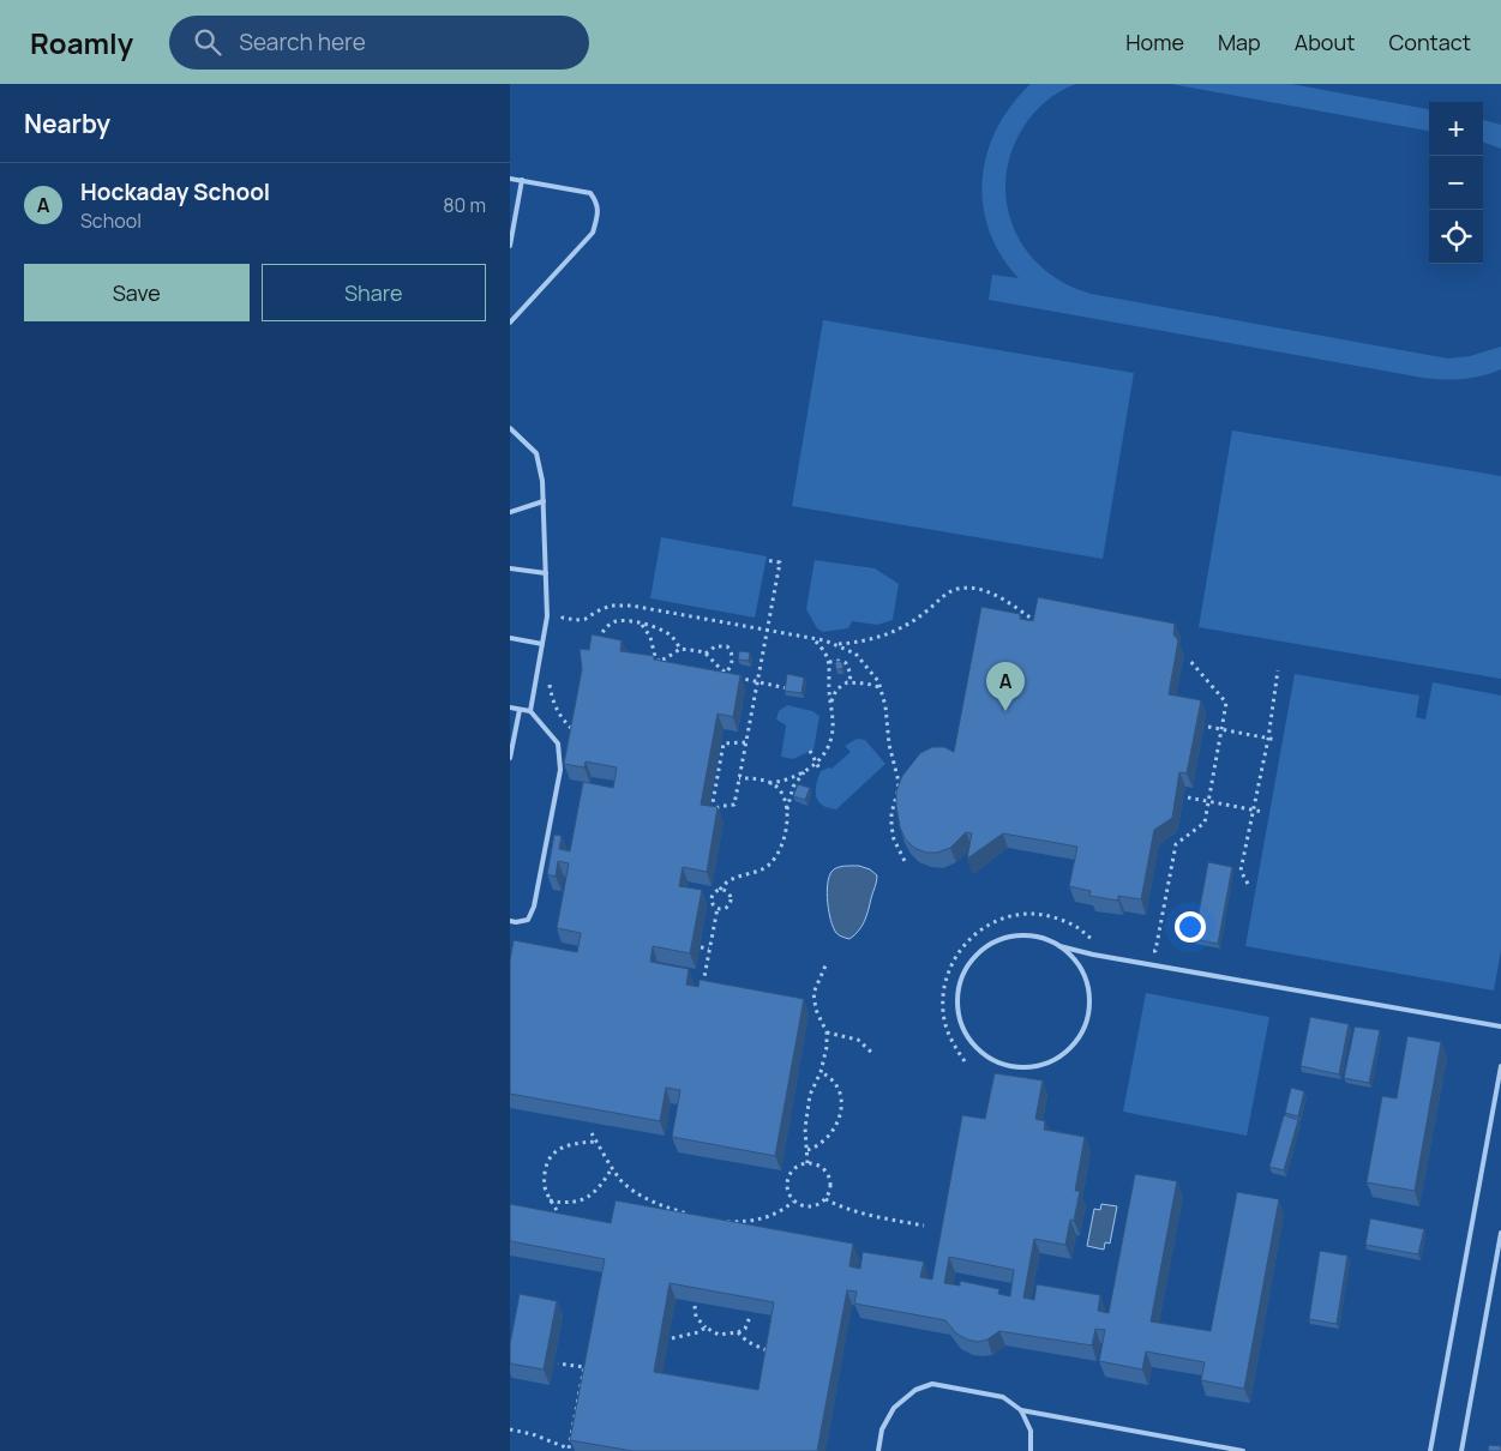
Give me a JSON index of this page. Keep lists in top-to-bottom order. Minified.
{"page":{"header":"Roamly","search":"Search here","nav":["Home","Map","About","Contact"],"heading":"Nearby","map_buttons":["+","−"],"list":[{"mark":"A","name":"Hockaday School","note":"School","value":"80 m"}],"buttons":["Save","Share"],"pins":"A"}}
